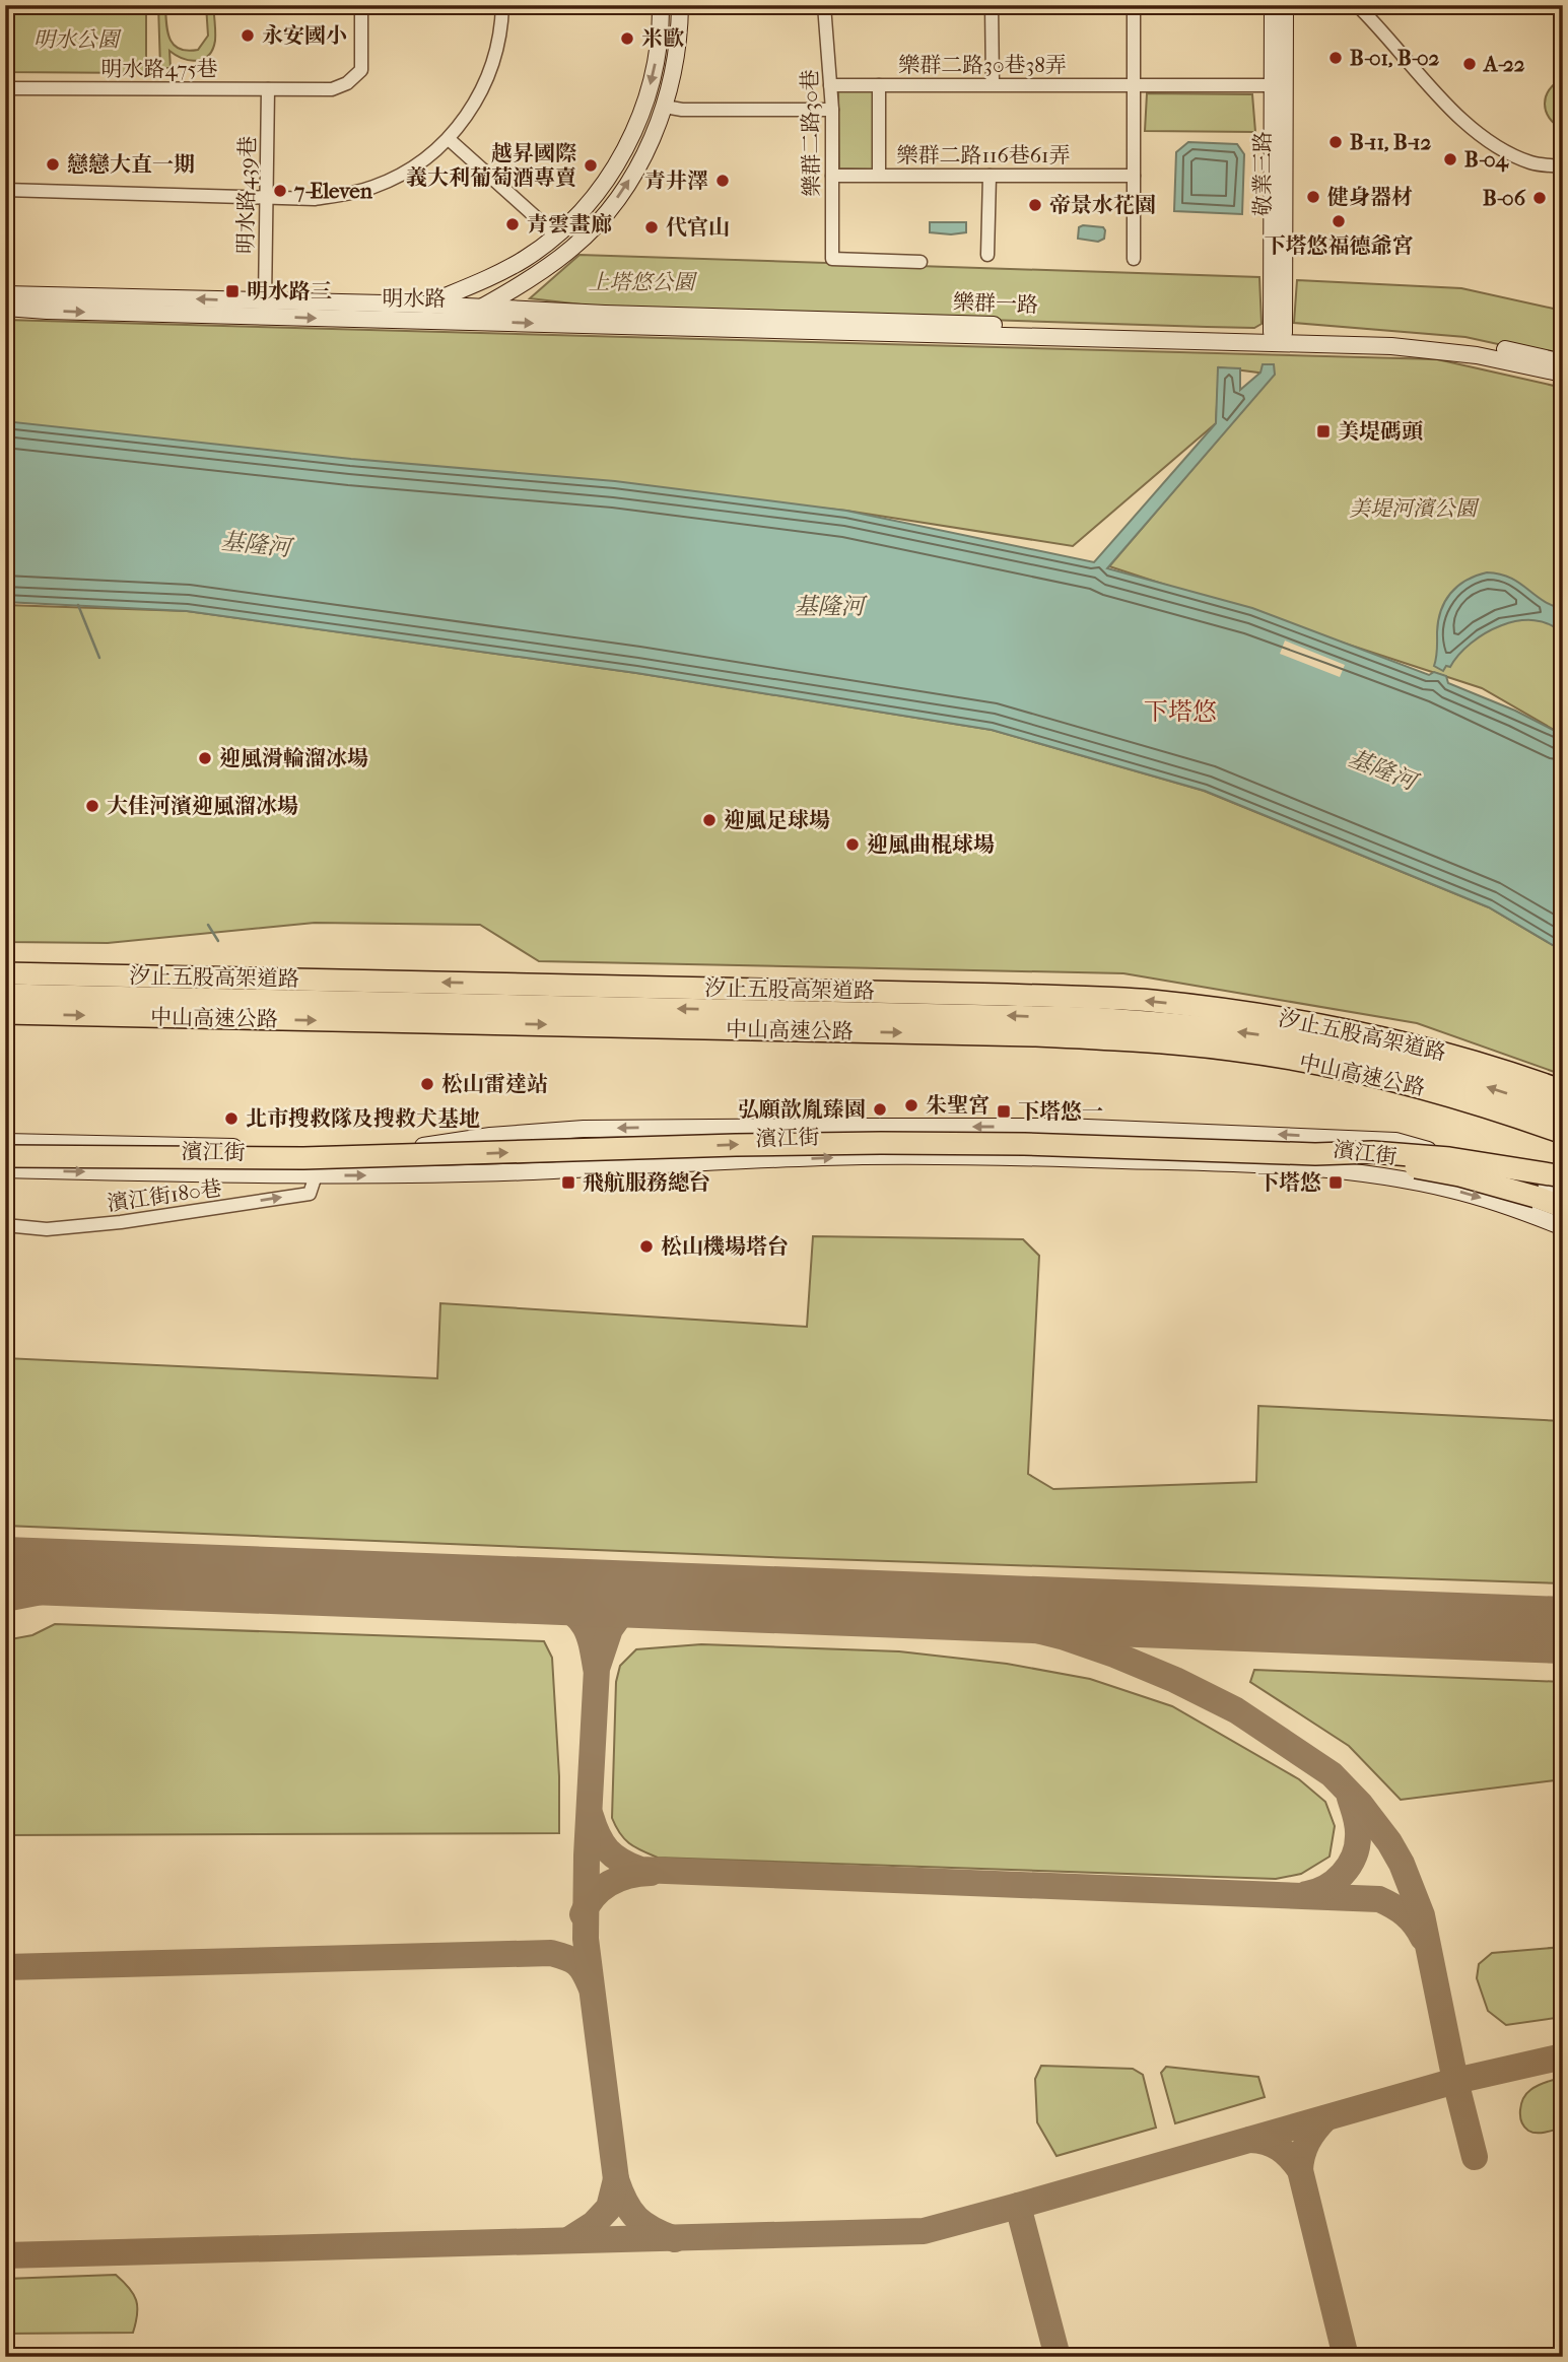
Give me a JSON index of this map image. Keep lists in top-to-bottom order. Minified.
{"streets":{"highway":["汐止五股高架道路","中山高速公路"],"main road":["敬業三路","明水路","樂群一路","濱江街"],"street":["樂群二路30巷38弄","明水路475巷","樂群二路30巷","樂群二路116巷61弄","明水路439巷","濱江街180巷"]},"crossings":[["樂群二路30巷38弄","樂群二路30巷"],["樂群二路30巷38弄","敬業三路"],["明水路475巷","明水路439巷"],["樂群二路30巷","樂群二路116巷61弄"],["敬業三路","樂群一路"],["明水路439巷","明水路"],["明水路","樂群一路"],["濱江街","濱江街180巷"]],"one_way":["濱江街180巷"],"districts":["下塔悠"],"water":["基隆河"],"parks":["明水公園","上塔悠公園","美堤河濱公園"],"places":{"other":["永安國小","米歐","B-01, B-02","A-22","B-11, B-12","B-04","戀戀大直一期","越昇國際 義大利葡萄酒專賣","青井澤","7-Eleven","健身器材","B-06","帝景水花園","下塔悠福德爺宮","青雲畫廊","代官山","迎風滑輪溜冰場","大佳河濱迎風溜冰場","迎風足球場","迎風曲棍球場","松山雷達站","朱聖宮","弘願歆胤臻園","北市搜救隊及搜救犬基地","松山機場塔台"],"transit":["明水路三","美堤碼頭","下塔悠一","飛航服務總台","下塔悠"]}}
